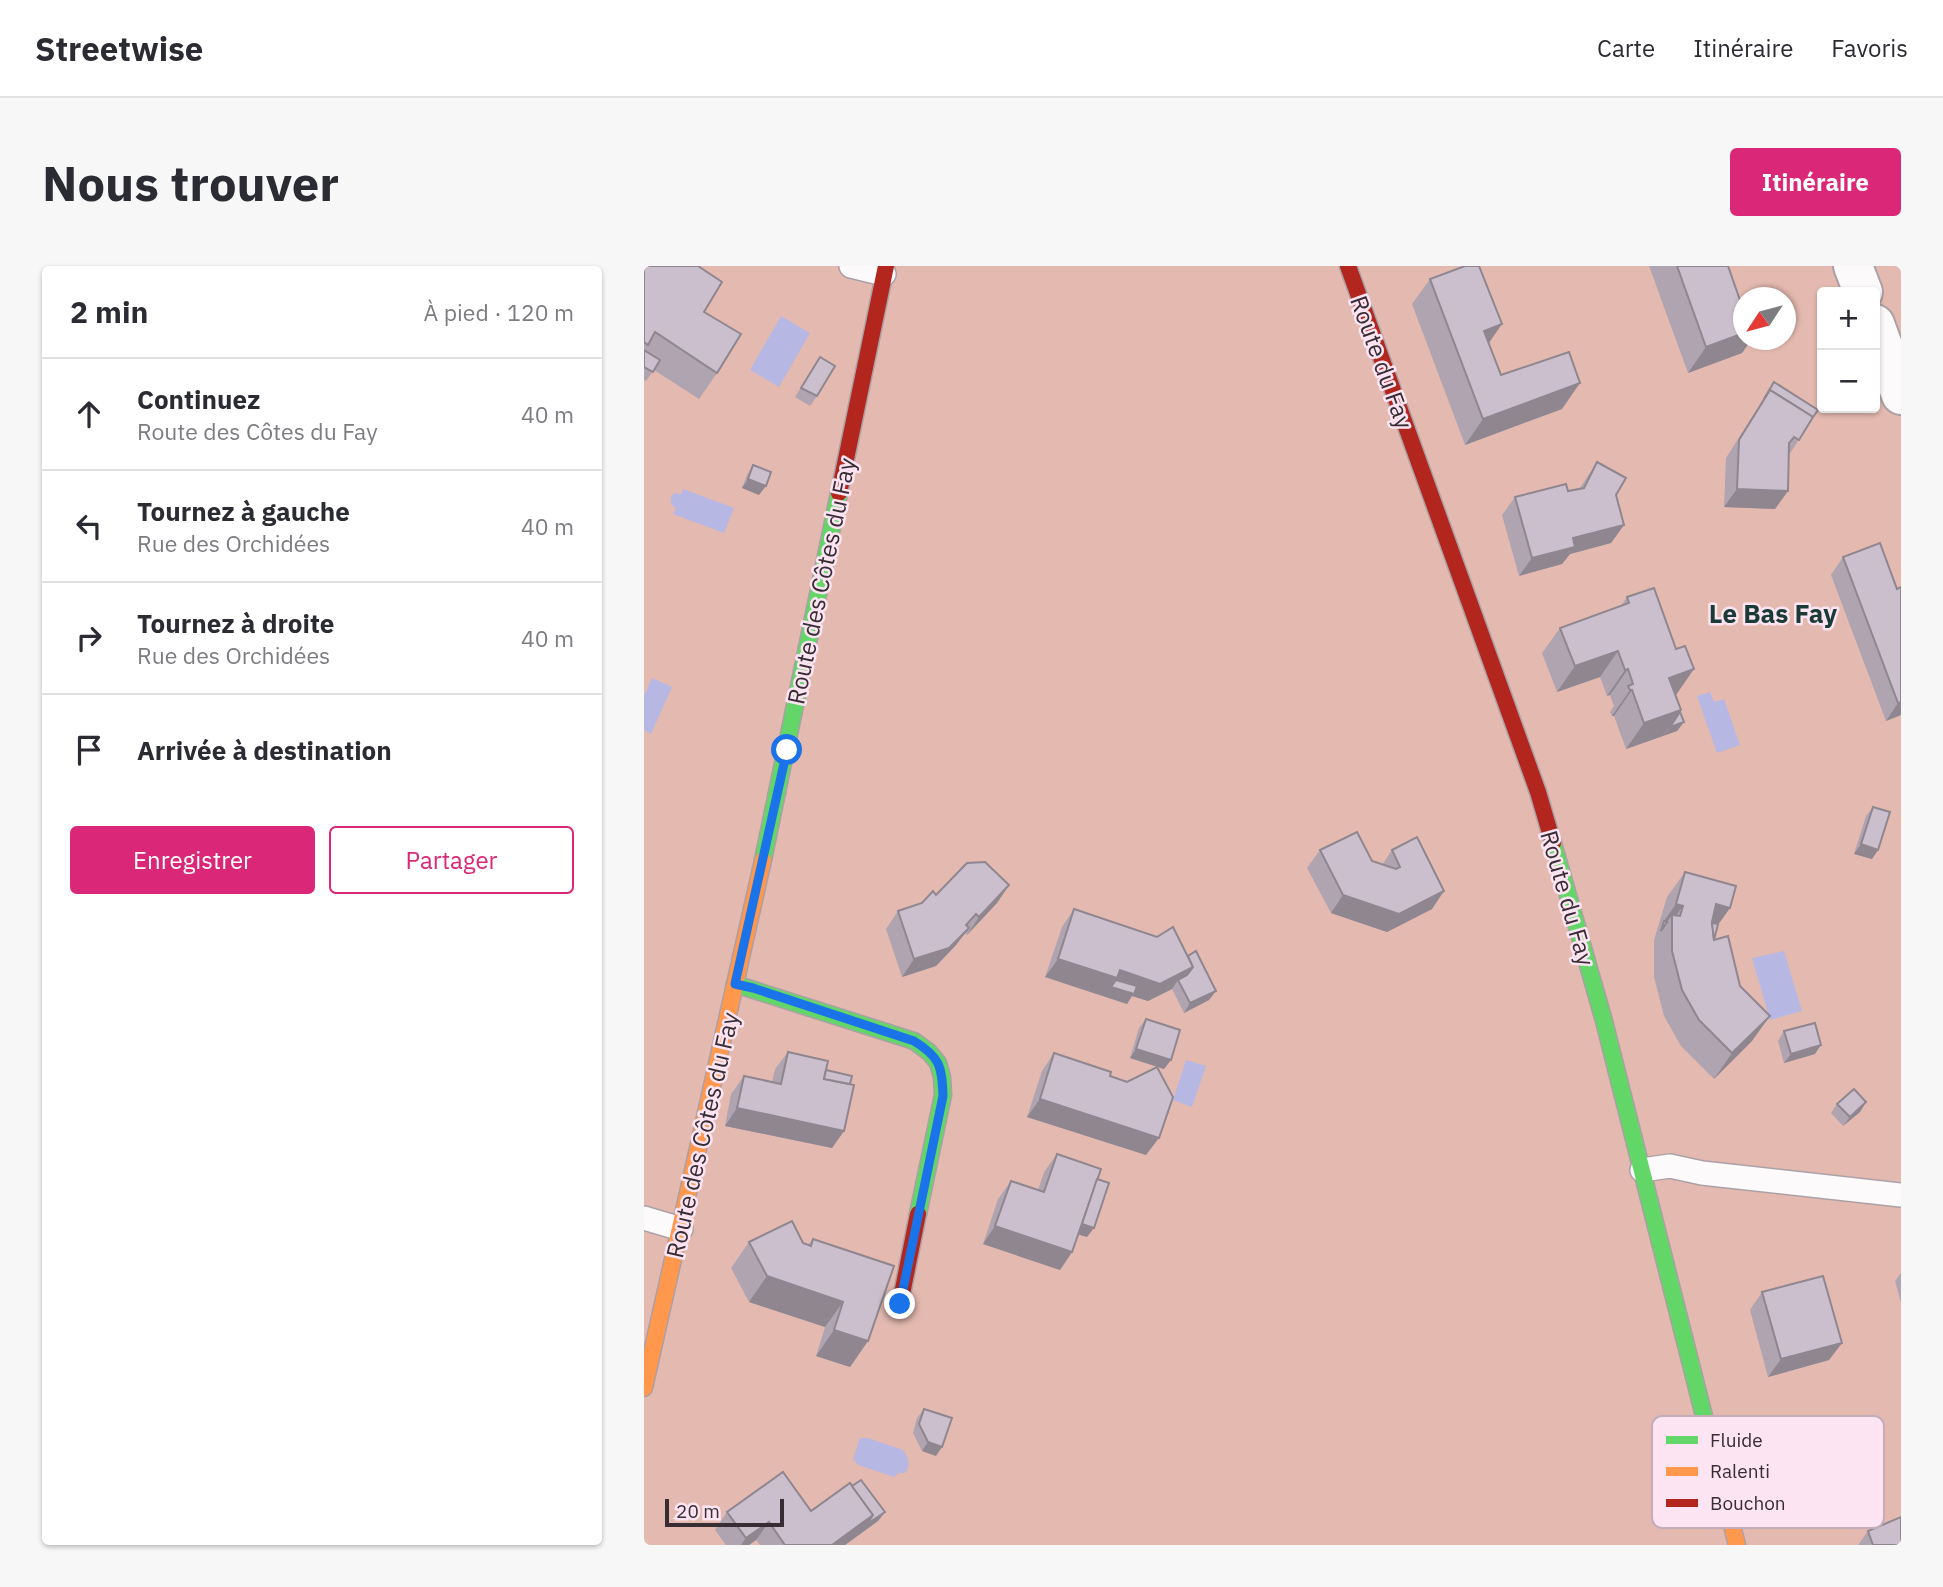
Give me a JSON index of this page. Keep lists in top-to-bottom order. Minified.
{"streets":{"street":["Route du Fay","Route des Côtes du Fay"]},"districts":["Le Bas Fay"],"legend":["Fluide","Ralenti","Bouchon"],"scale_bar":"20 m","north":"bottom left","page":{"header":"Streetwise","nav":["Carte","Itinéraire","Favoris"],"buttons":["Itinéraire",["Enregistrer","Partager"]],"title":"Nous trouver","heading":["2 min","À pied · 120 m"],"map_buttons":["+","−"],"list":[["Continuez","Route des Côtes du Fay","40 m"],["Tournez à gauche","Rue des Orchidées","40 m"],["Tournez à droite","Rue des Orchidées","40 m"],"Arrivée à destination"],"scale":"20 m"}}
